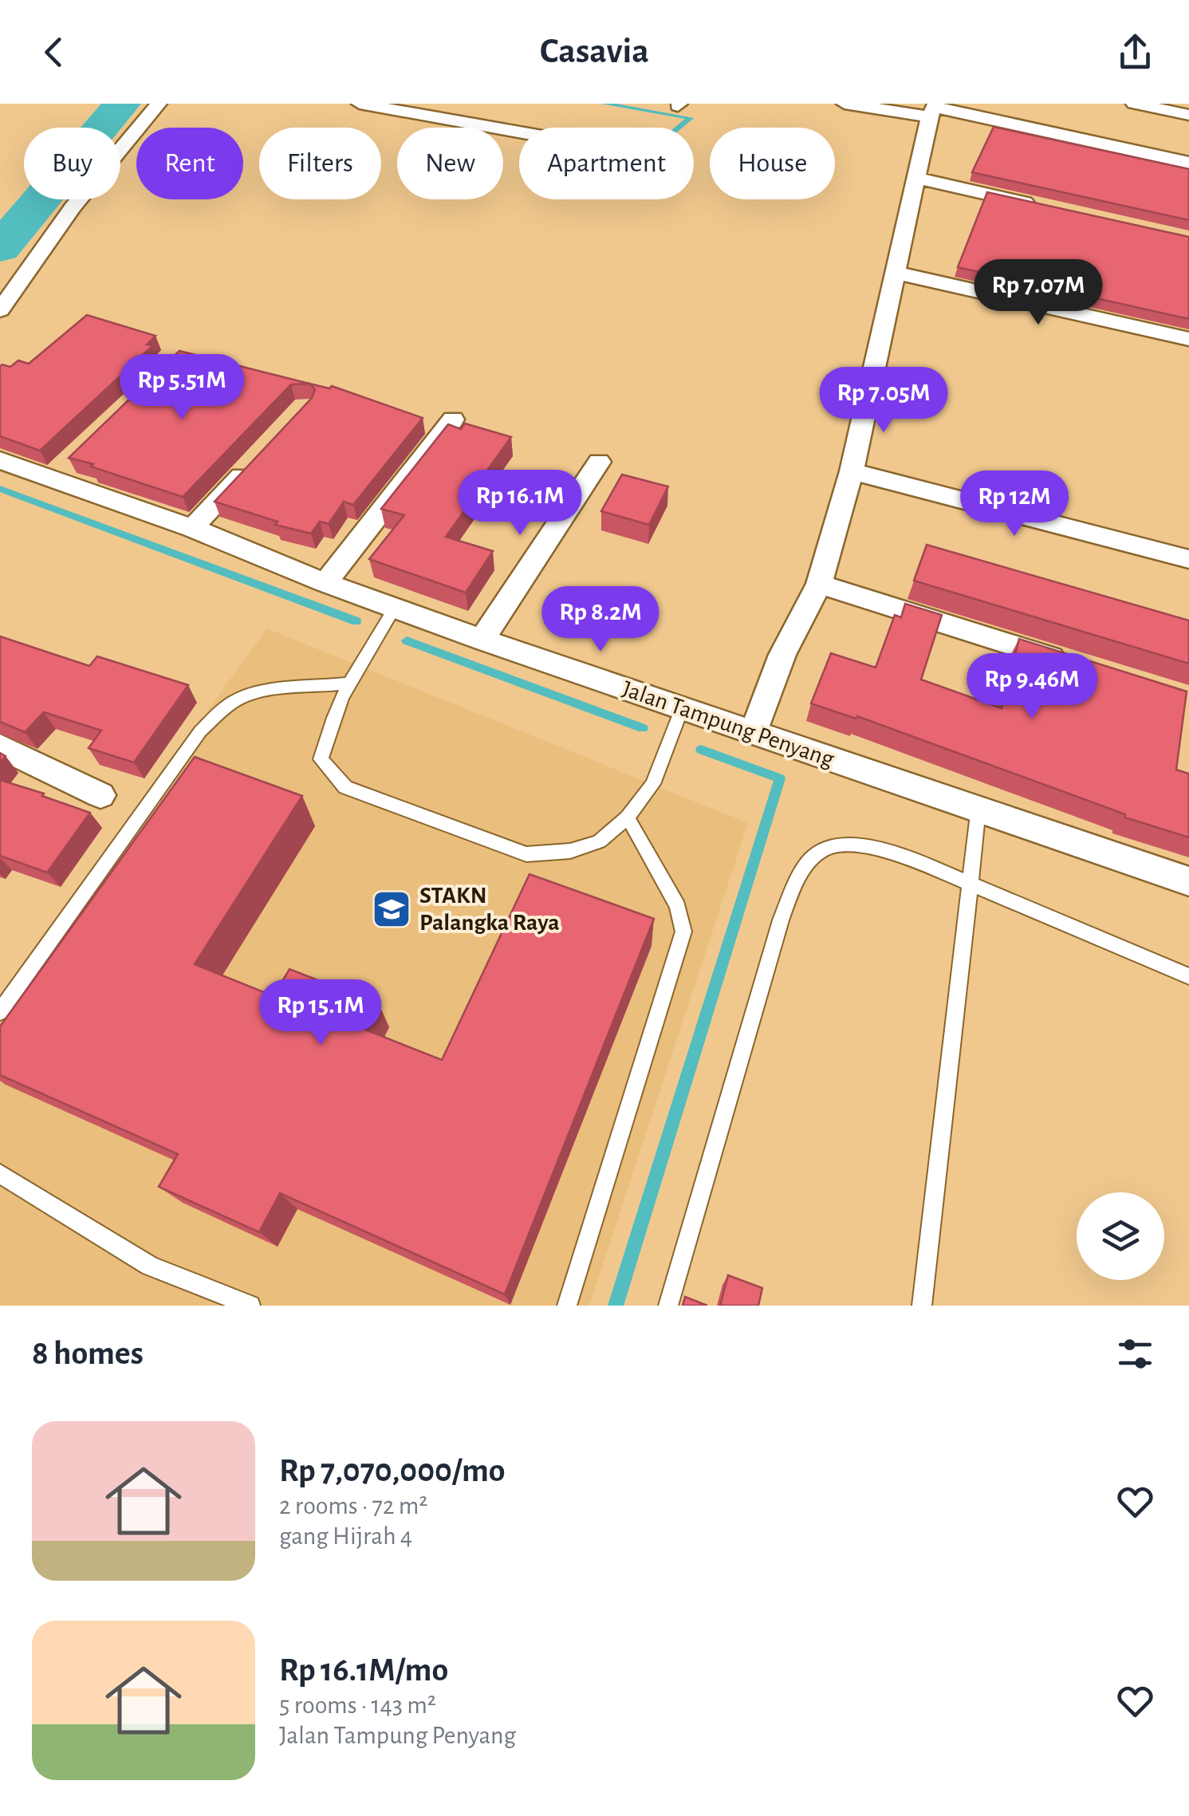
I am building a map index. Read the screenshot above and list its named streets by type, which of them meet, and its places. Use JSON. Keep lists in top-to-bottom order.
{
  "streets": {
    "street": ["Jalan Tampung Penyang"]
  },
  "places": {
    "school or university": ["STAKN Palangka Raya"]
  },
  "page": {
    "header": "Casavia",
    "chip": [
      "Buy",
      "Rent",
      "Filters",
      "New",
      "Apartment",
      "House"
    ],
    "price": [
      "Rp 7.07M",
      "Rp 5.51M",
      "Rp 7.05M",
      "Rp 16.1M",
      "Rp 12M",
      "Rp 8.2M",
      "Rp 9.46M",
      "Rp 15.1M"
    ],
    "heading": "8 homes",
    "list": [
      {
        "name": "Rp 7,070,000/mo",
        "note": "2 rooms · 72 m² · gang Hijrah 4"
      },
      {
        "name": "Rp 16.1M/mo",
        "note": "5 rooms · 143 m² · Jalan Tampung Penyang"
      }
    ]
  }
}
